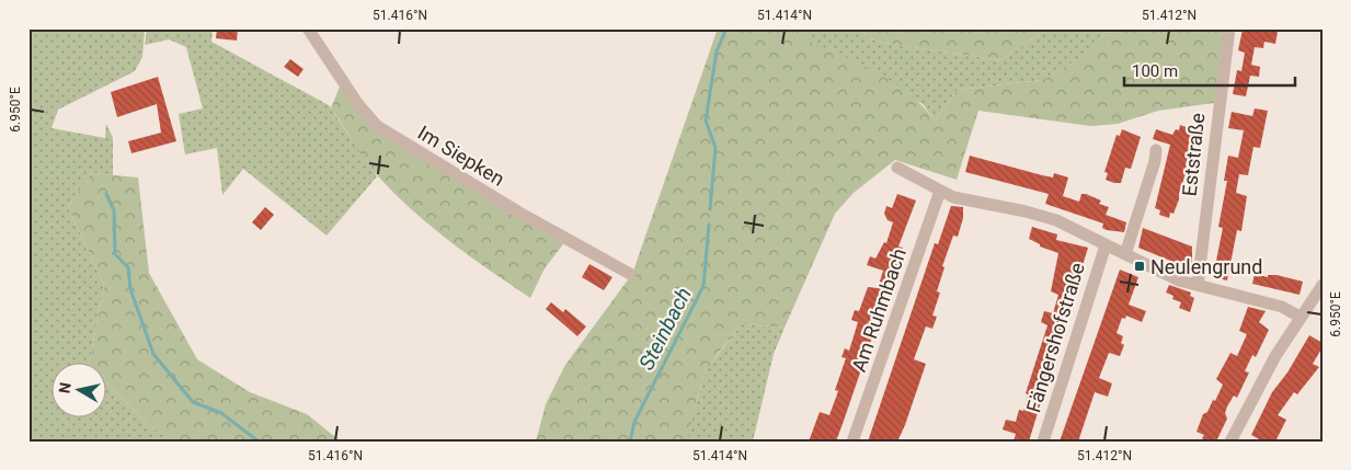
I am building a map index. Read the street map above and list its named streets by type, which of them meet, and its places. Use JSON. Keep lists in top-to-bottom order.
{
  "streets": {
    "street": [
      "Eststraße",
      "Im Siepken",
      "Am Ruhmbach",
      "Fängershofstraße"
    ]
  },
  "water": ["Steinbach"],
  "places": {
    "transit": ["Neulengrund"]
  },
  "scale_bar": "100 m",
  "north": "left",
  "coordinates": [
    "51.416°N",
    "51.414°N",
    "51.412°N",
    "6.950°E"
  ]
}
